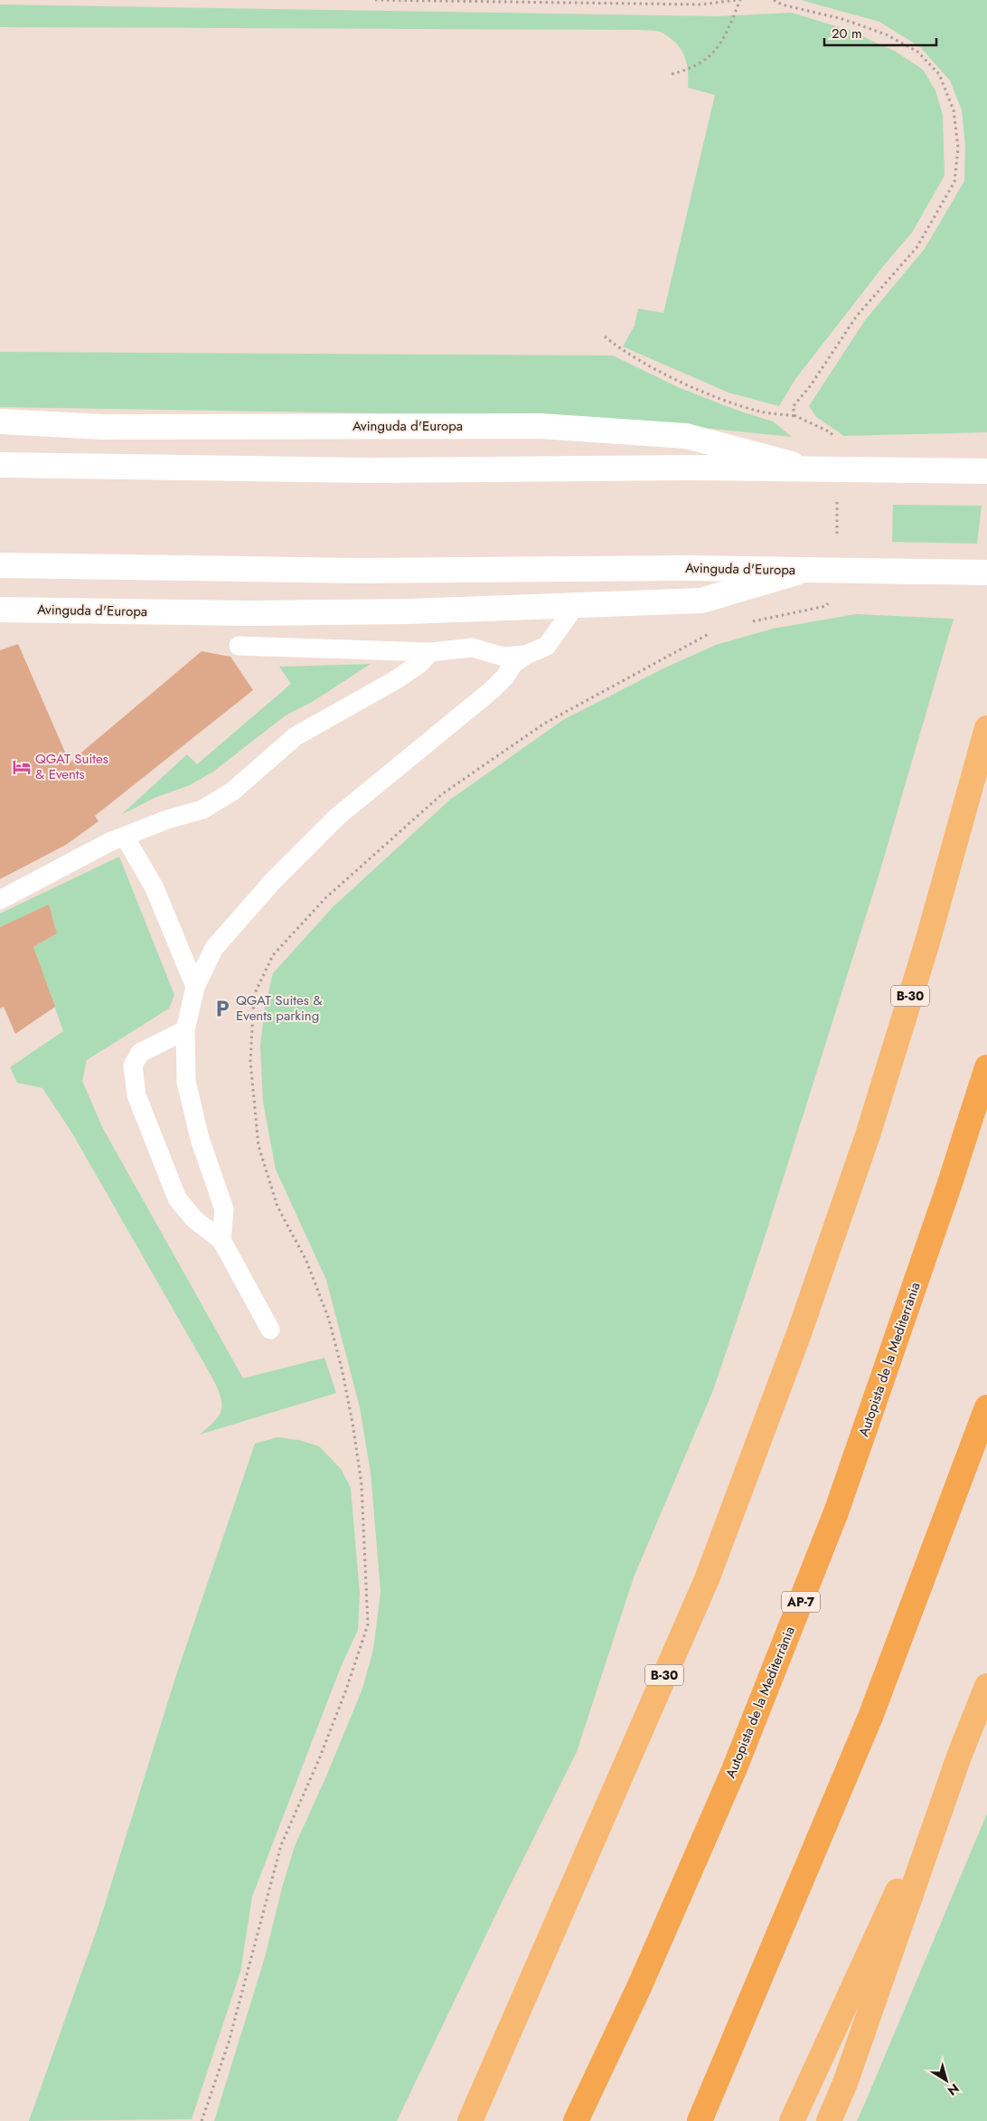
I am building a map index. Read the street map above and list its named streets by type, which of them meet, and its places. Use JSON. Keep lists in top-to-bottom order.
{
  "streets": {
    "highway": ["B-30", "Autopista de la Mediterrània", "AP-7"],
    "street": ["Avinguda d'Europa"]
  },
  "places": {
    "hotel": ["QGAT Suites & Events"],
    "parking": ["QGAT Suites & Events parking"]
  },
  "scale_bar": "20 m",
  "north": "bottom right"
}
